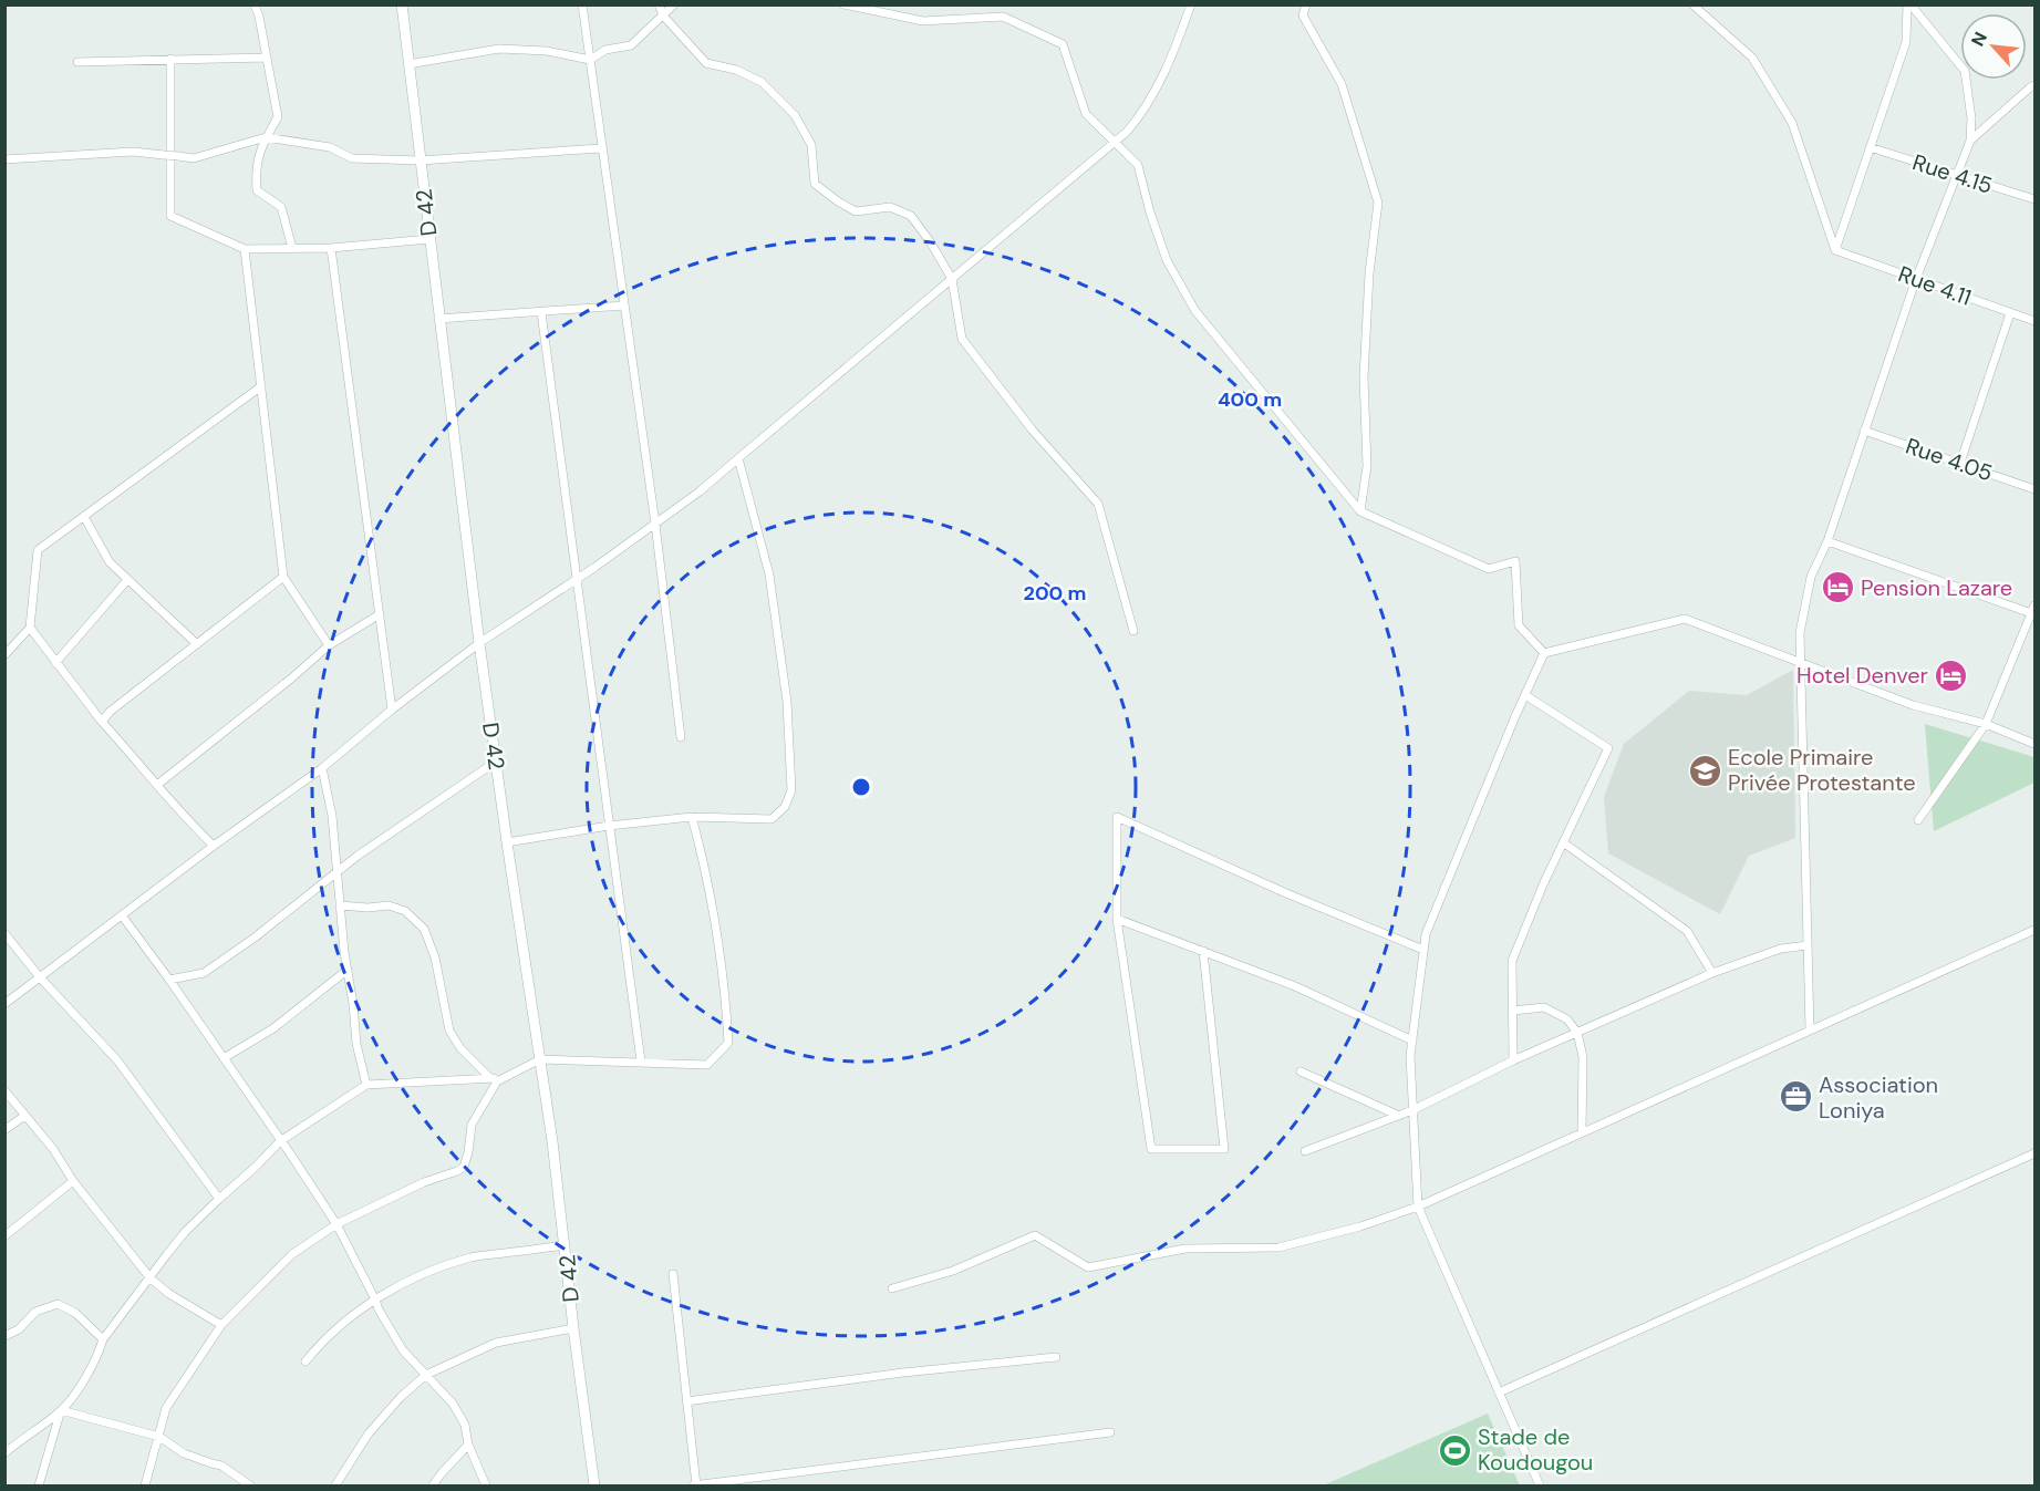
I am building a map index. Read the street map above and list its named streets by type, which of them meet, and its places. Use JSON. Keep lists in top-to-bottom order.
{
  "streets": {
    "street": [
      "Rue 4.15",
      "D 42",
      "Rue 4.11",
      "Rue 4.05"
    ]
  },
  "places": {
    "hotel": ["Pension Lazare", "Hotel Denver"],
    "school or university": ["Ecole Primaire Privée Protestante"],
    "office": ["Association Loniya"],
    "sports": ["Stade de Koudougou"]
  },
  "north": "top left",
  "rings": ["400 m", "200 m"]
}
